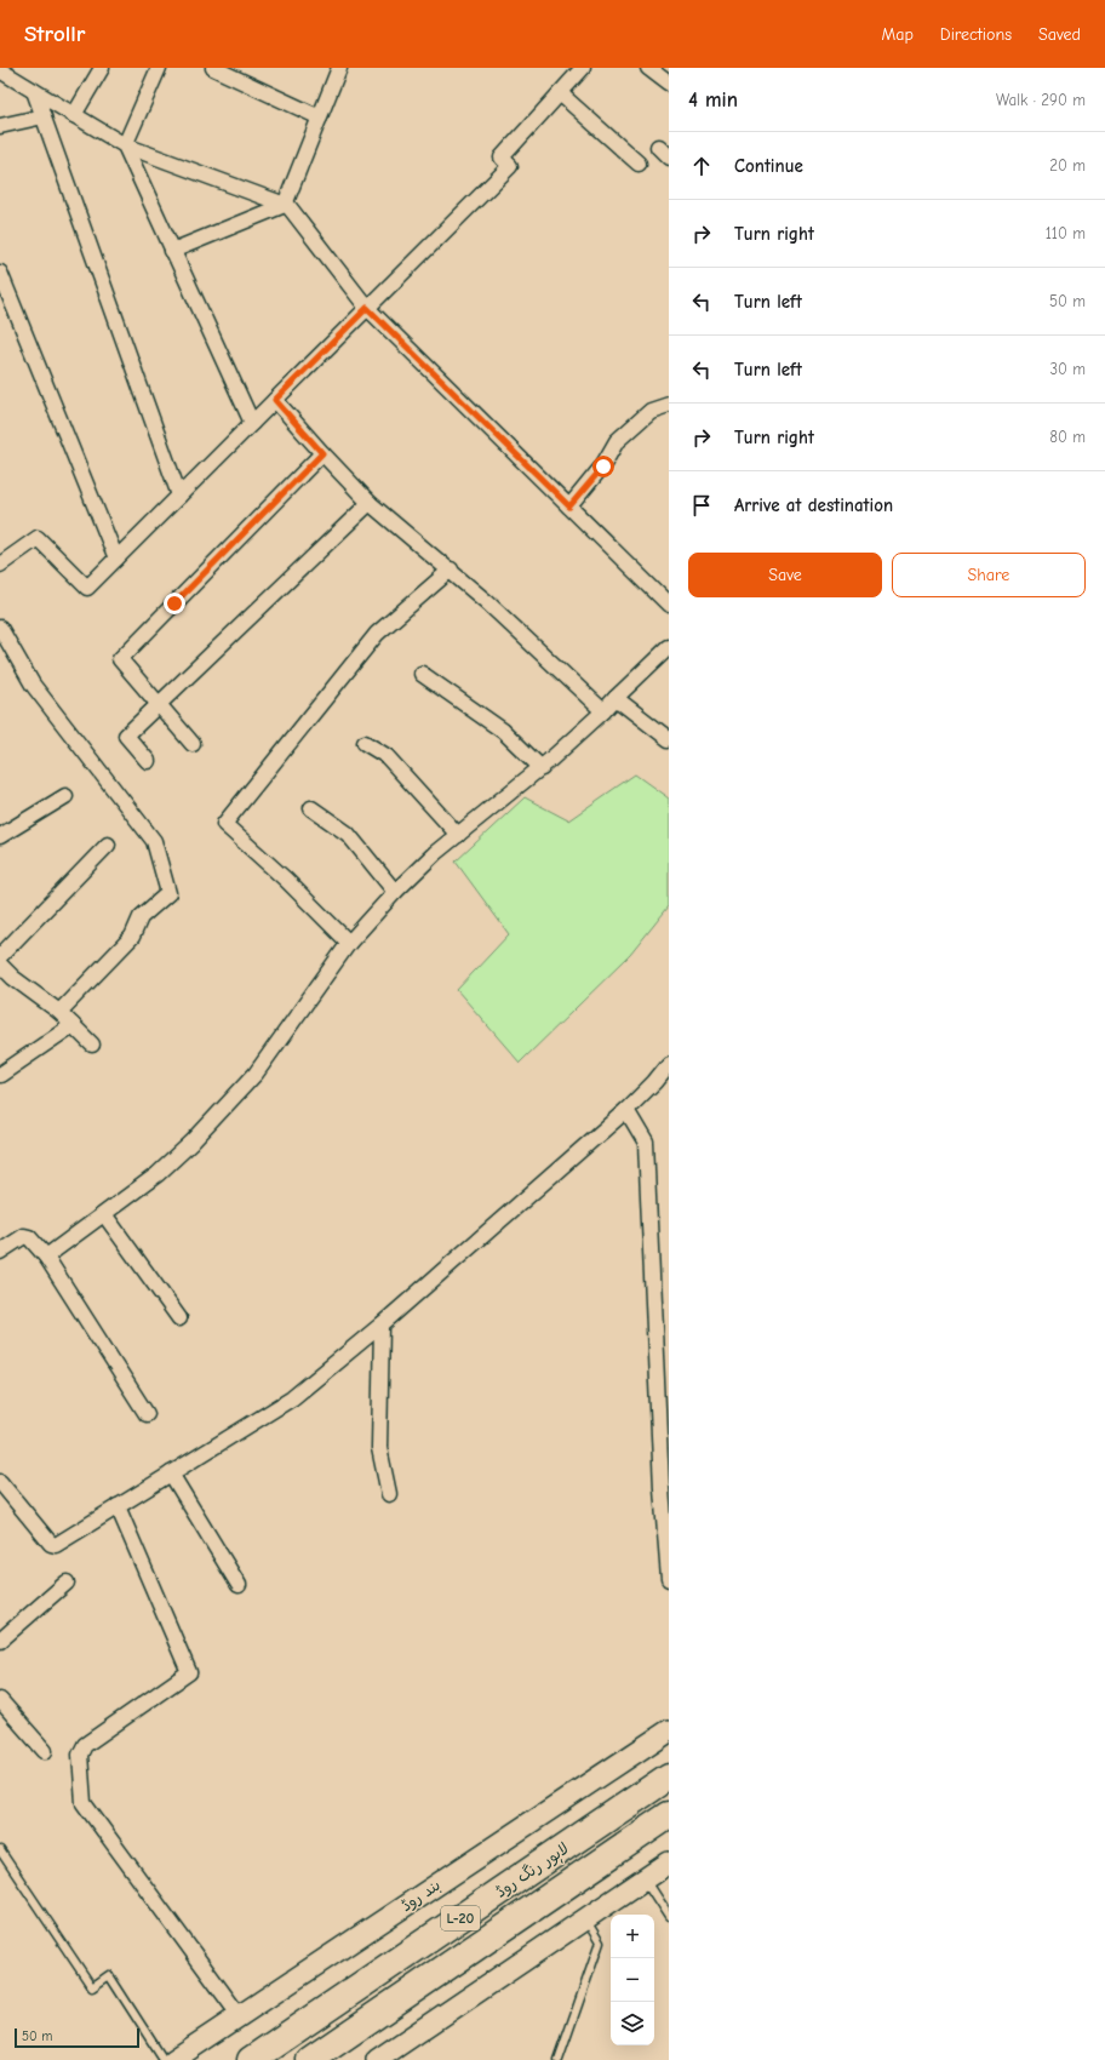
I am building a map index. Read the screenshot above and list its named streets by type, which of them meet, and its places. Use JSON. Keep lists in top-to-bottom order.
{
  "streets": {
    "highway": ["لاہور رنگ روڈ", "L-20"],
    "main road": ["بند روڈ"]
  },
  "scale_bar": "50 m",
  "page": {
    "header": "Strollr",
    "nav": ["Map", "Directions", "Saved"],
    "heading": ["4 min", "Walk · 290 m"],
    "list": [
      ["Continue", "20 m"],
      ["Turn right", "110 m"],
      ["Turn left", "50 m"],
      ["Turn left", "30 m"],
      ["Turn right", "80 m"],
      "Arrive at destination"
    ],
    "buttons": ["Save", "Share"],
    "map_buttons": ["+", "−"],
    "scale": "50 m"
  }
}
